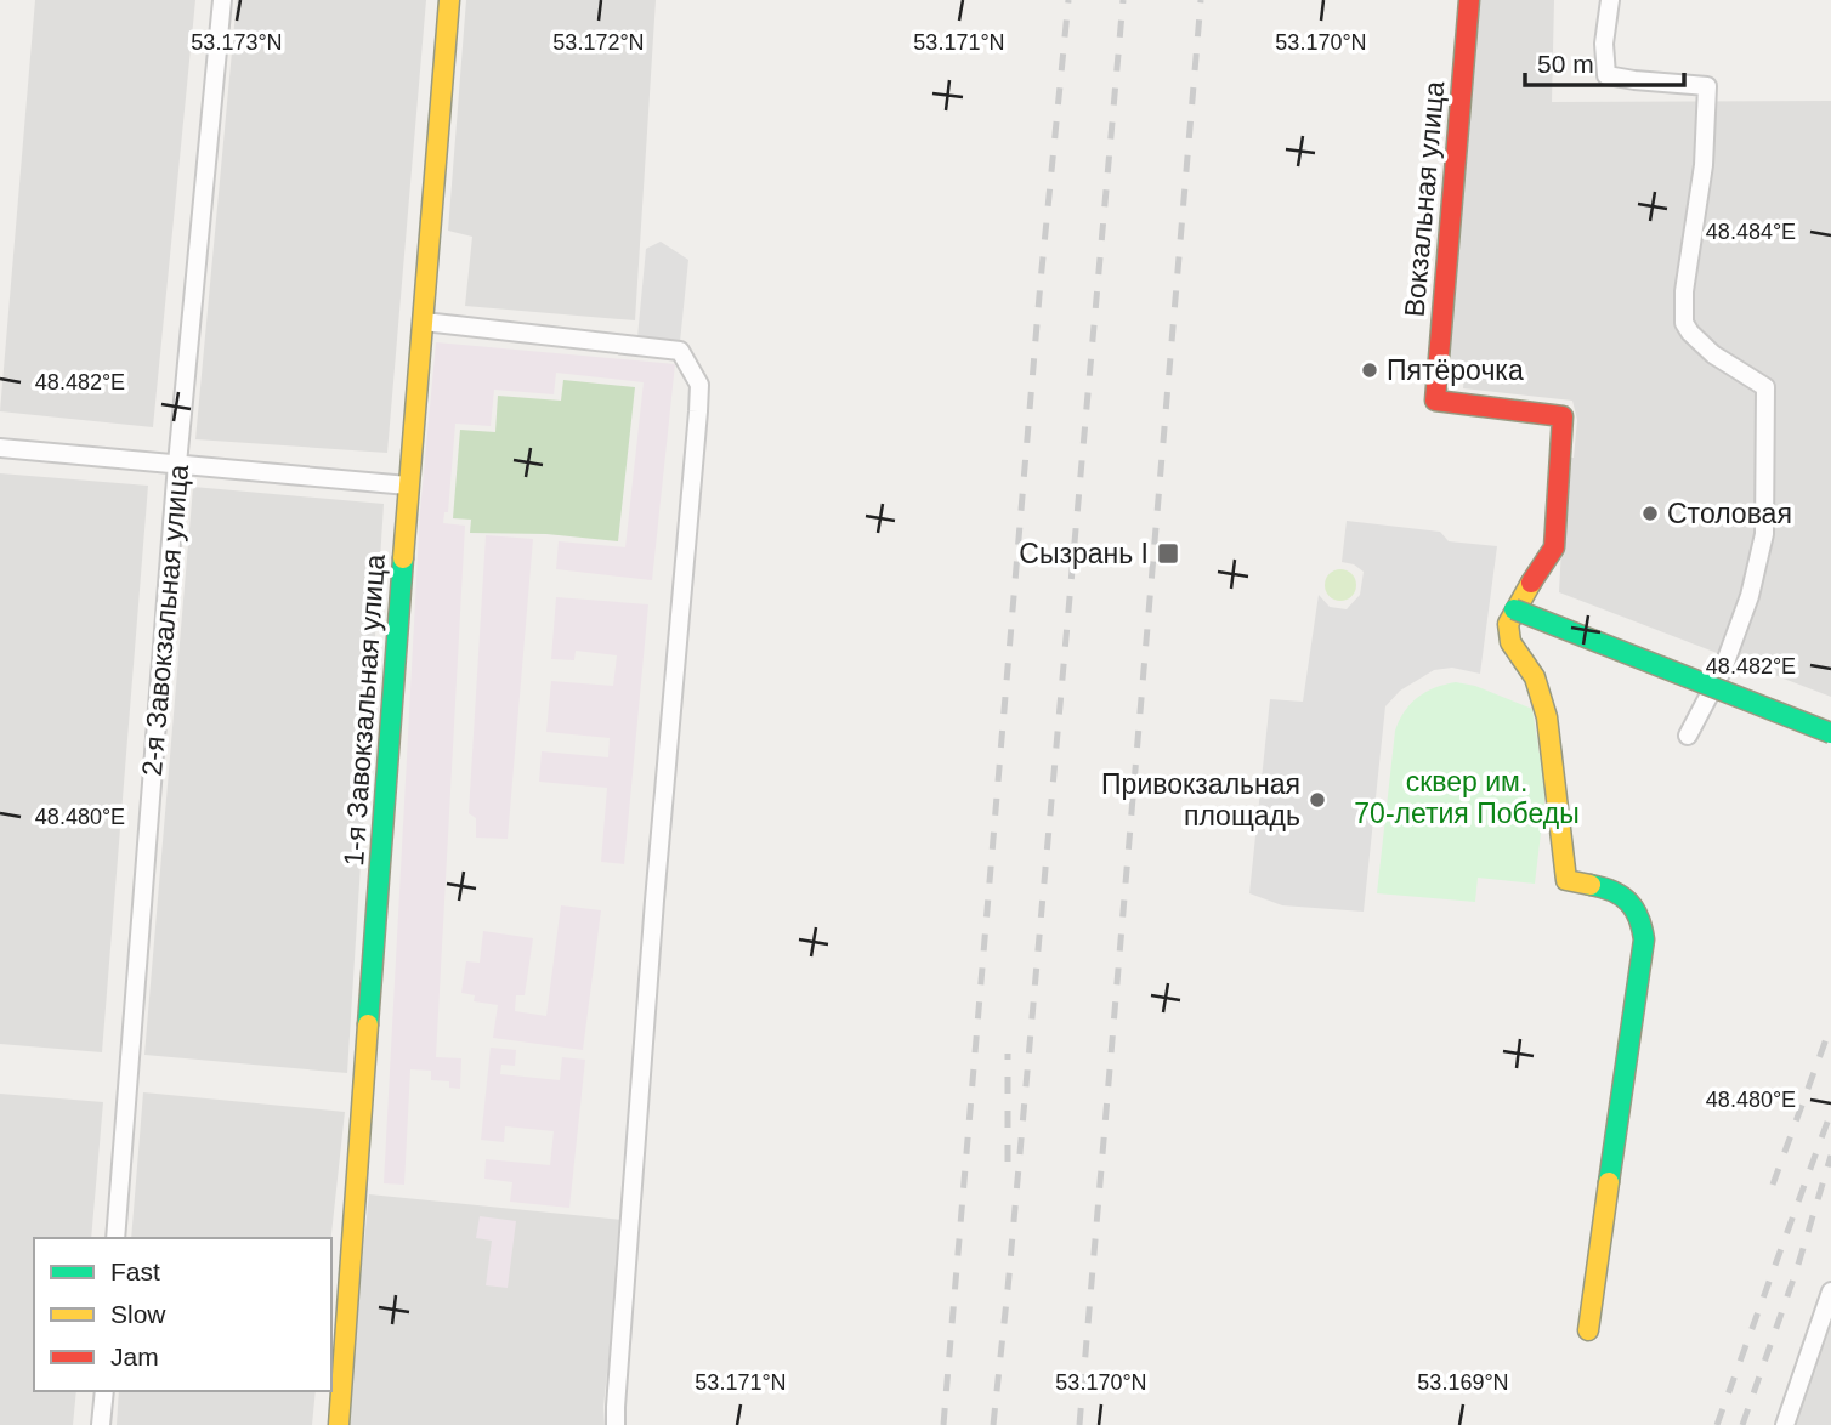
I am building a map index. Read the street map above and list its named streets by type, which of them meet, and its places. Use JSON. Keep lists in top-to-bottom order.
{
  "streets": {
    "street": ["Вокзальная улица", "2-я Завокзальная улица", "1-я Завокзальная улица"]
  },
  "parks": ["сквер им. 70-летия Победы"],
  "places": {
    "other": ["Пятёрочка", "Столовая", "Привокзальная площадь"],
    "transit": ["Сызрань I"]
  },
  "legend": ["Fast", "Slow", "Jam"],
  "scale_bar": "50 m",
  "coordinates": [
    "53.173°N",
    "53.172°N",
    "53.171°N",
    "53.170°N",
    "48.484°E",
    "48.482°E",
    "48.480°E",
    "53.169°N"
  ]
}
